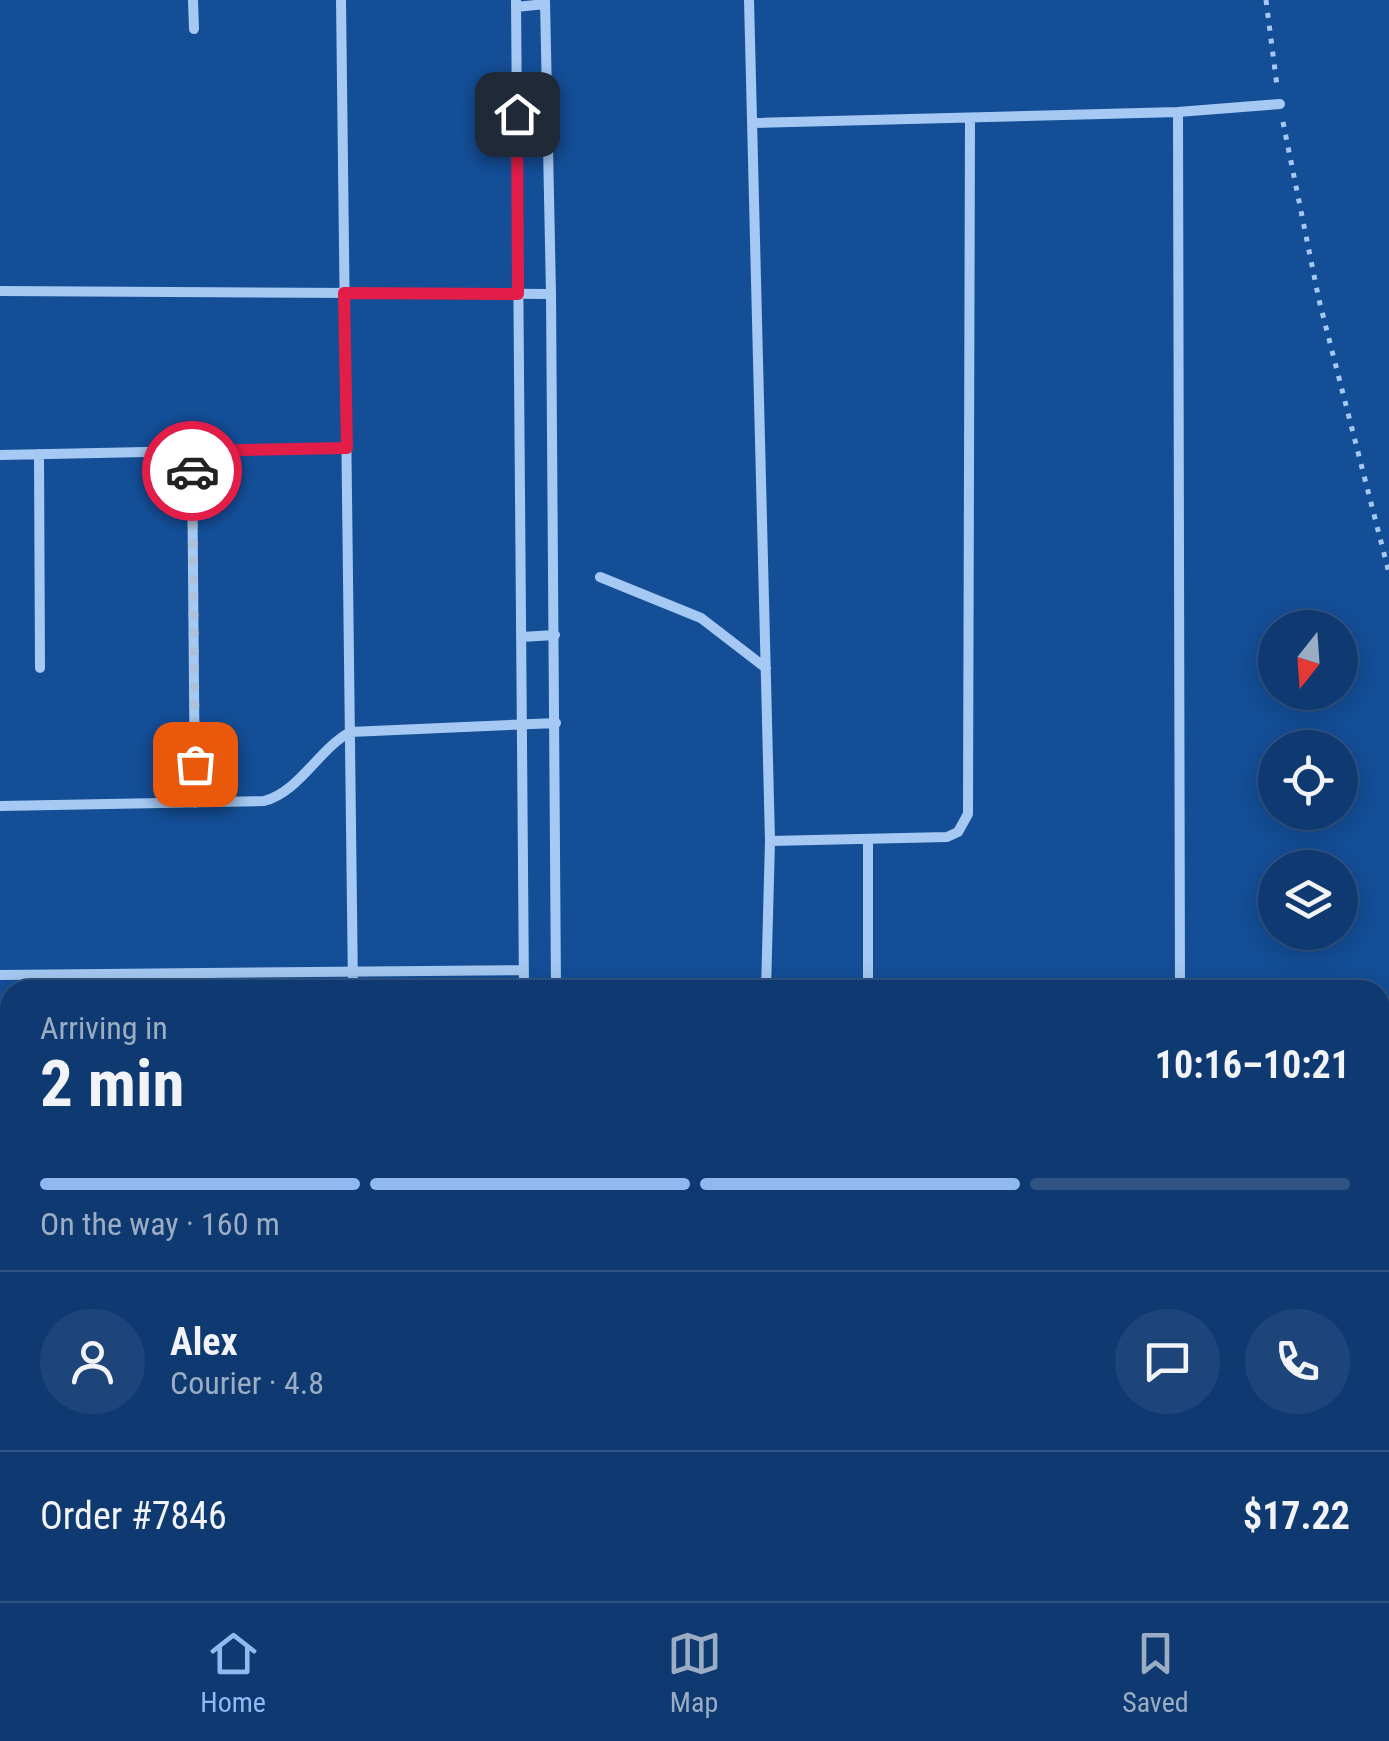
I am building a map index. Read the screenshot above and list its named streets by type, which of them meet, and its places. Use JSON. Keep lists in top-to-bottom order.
{
  "north": "bottom",
  "page": {
    "heading": ["2 min", "Arriving in", "10:16–10:21"],
    "panel": [
      "Alex",
      "Courier · 4.8",
      "Order #7846",
      "$17.22"
    ],
    "bar": "On the way · 160 m",
    "tabs": ["Home", "Map", "Saved"]
  }
}
